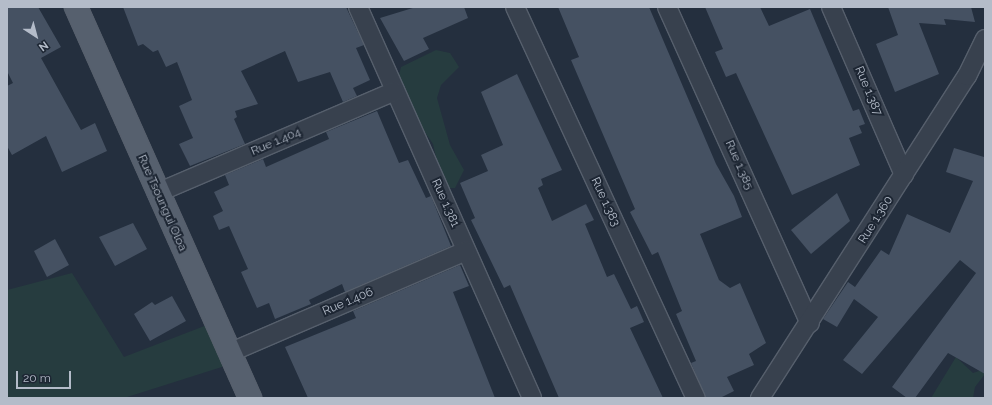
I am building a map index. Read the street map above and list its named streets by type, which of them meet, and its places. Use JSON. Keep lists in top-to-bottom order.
{
  "streets": {
    "main road": ["Rue Tsoungui Oloa"],
    "street": [
      "Rue 1.387",
      "Rue 1.404",
      "Rue 1.385",
      "Rue 1.383",
      "Rue 1.381",
      "Rue 1.360",
      "Rue 1.406"
    ]
  },
  "crossings": [
    ["Rue 1.387", "Rue 1.360"],
    ["Rue 1.404", "Rue Tsoungui Oloa"],
    ["Rue 1.404", "Rue 1.381"],
    ["Rue 1.385", "Rue 1.360"],
    ["Rue Tsoungui Oloa", "Rue 1.406"],
    ["Rue 1.381", "Rue 1.406"]
  ],
  "scale_bar": "20 m",
  "north": "bottom right"
}
